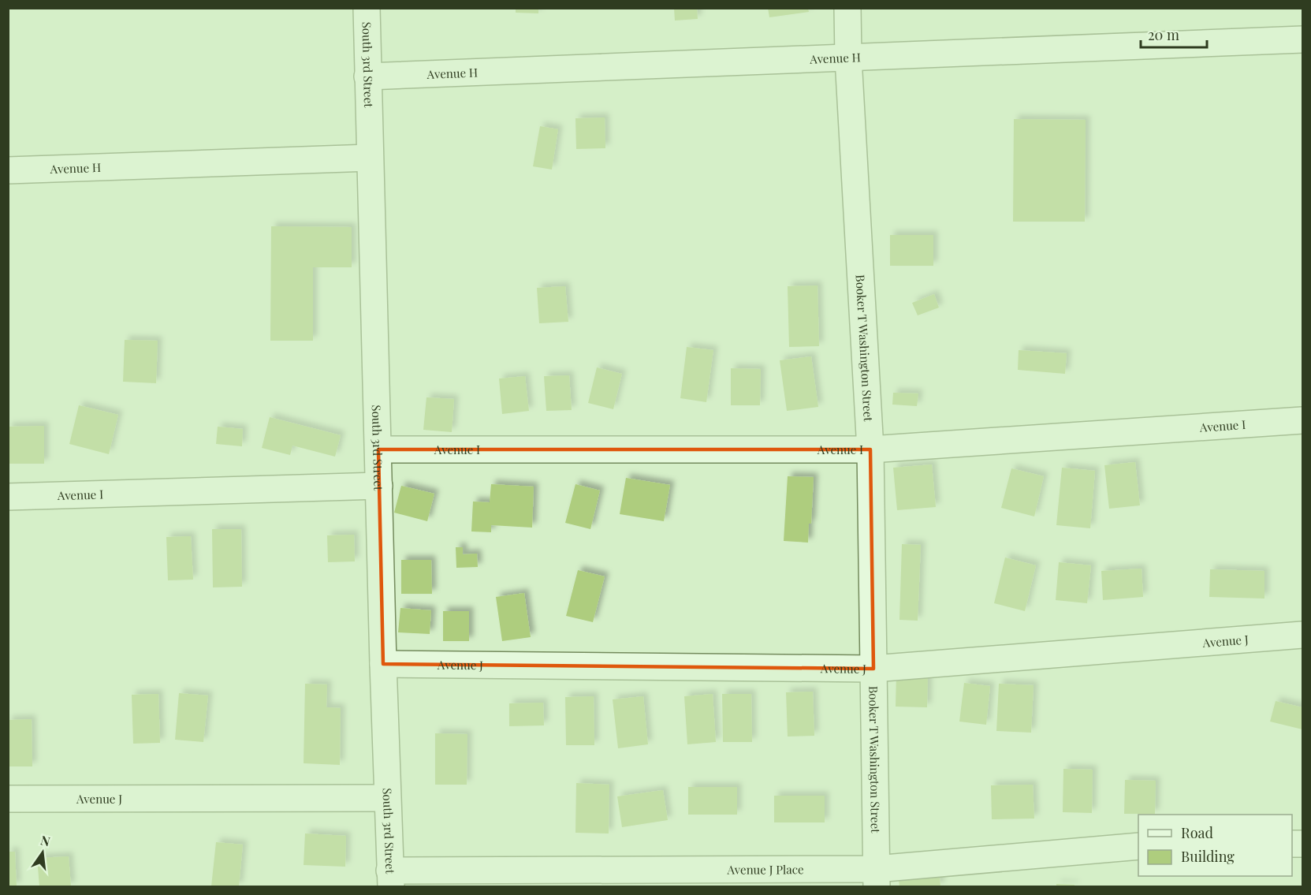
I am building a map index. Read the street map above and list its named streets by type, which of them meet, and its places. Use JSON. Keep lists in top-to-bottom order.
{
  "streets": {
    "street": [
      "Avenue H",
      "South 3rd Street",
      "Booker T Washington Street",
      "Avenue I",
      "Avenue J",
      "Avenue J Place"
    ]
  },
  "crossings": [
    ["Avenue H", "South 3rd Street"],
    ["Avenue H", "Booker T Washington Street"],
    ["South 3rd Street", "Avenue I"],
    ["South 3rd Street", "Avenue J"],
    ["South 3rd Street", "Avenue J Place"],
    ["Booker T Washington Street", "Avenue I"],
    ["Booker T Washington Street", "Avenue J"],
    ["Booker T Washington Street", "Avenue J Place"]
  ],
  "legend": ["Road", "Building"],
  "scale_bar": "20 m",
  "north": "top"
}
